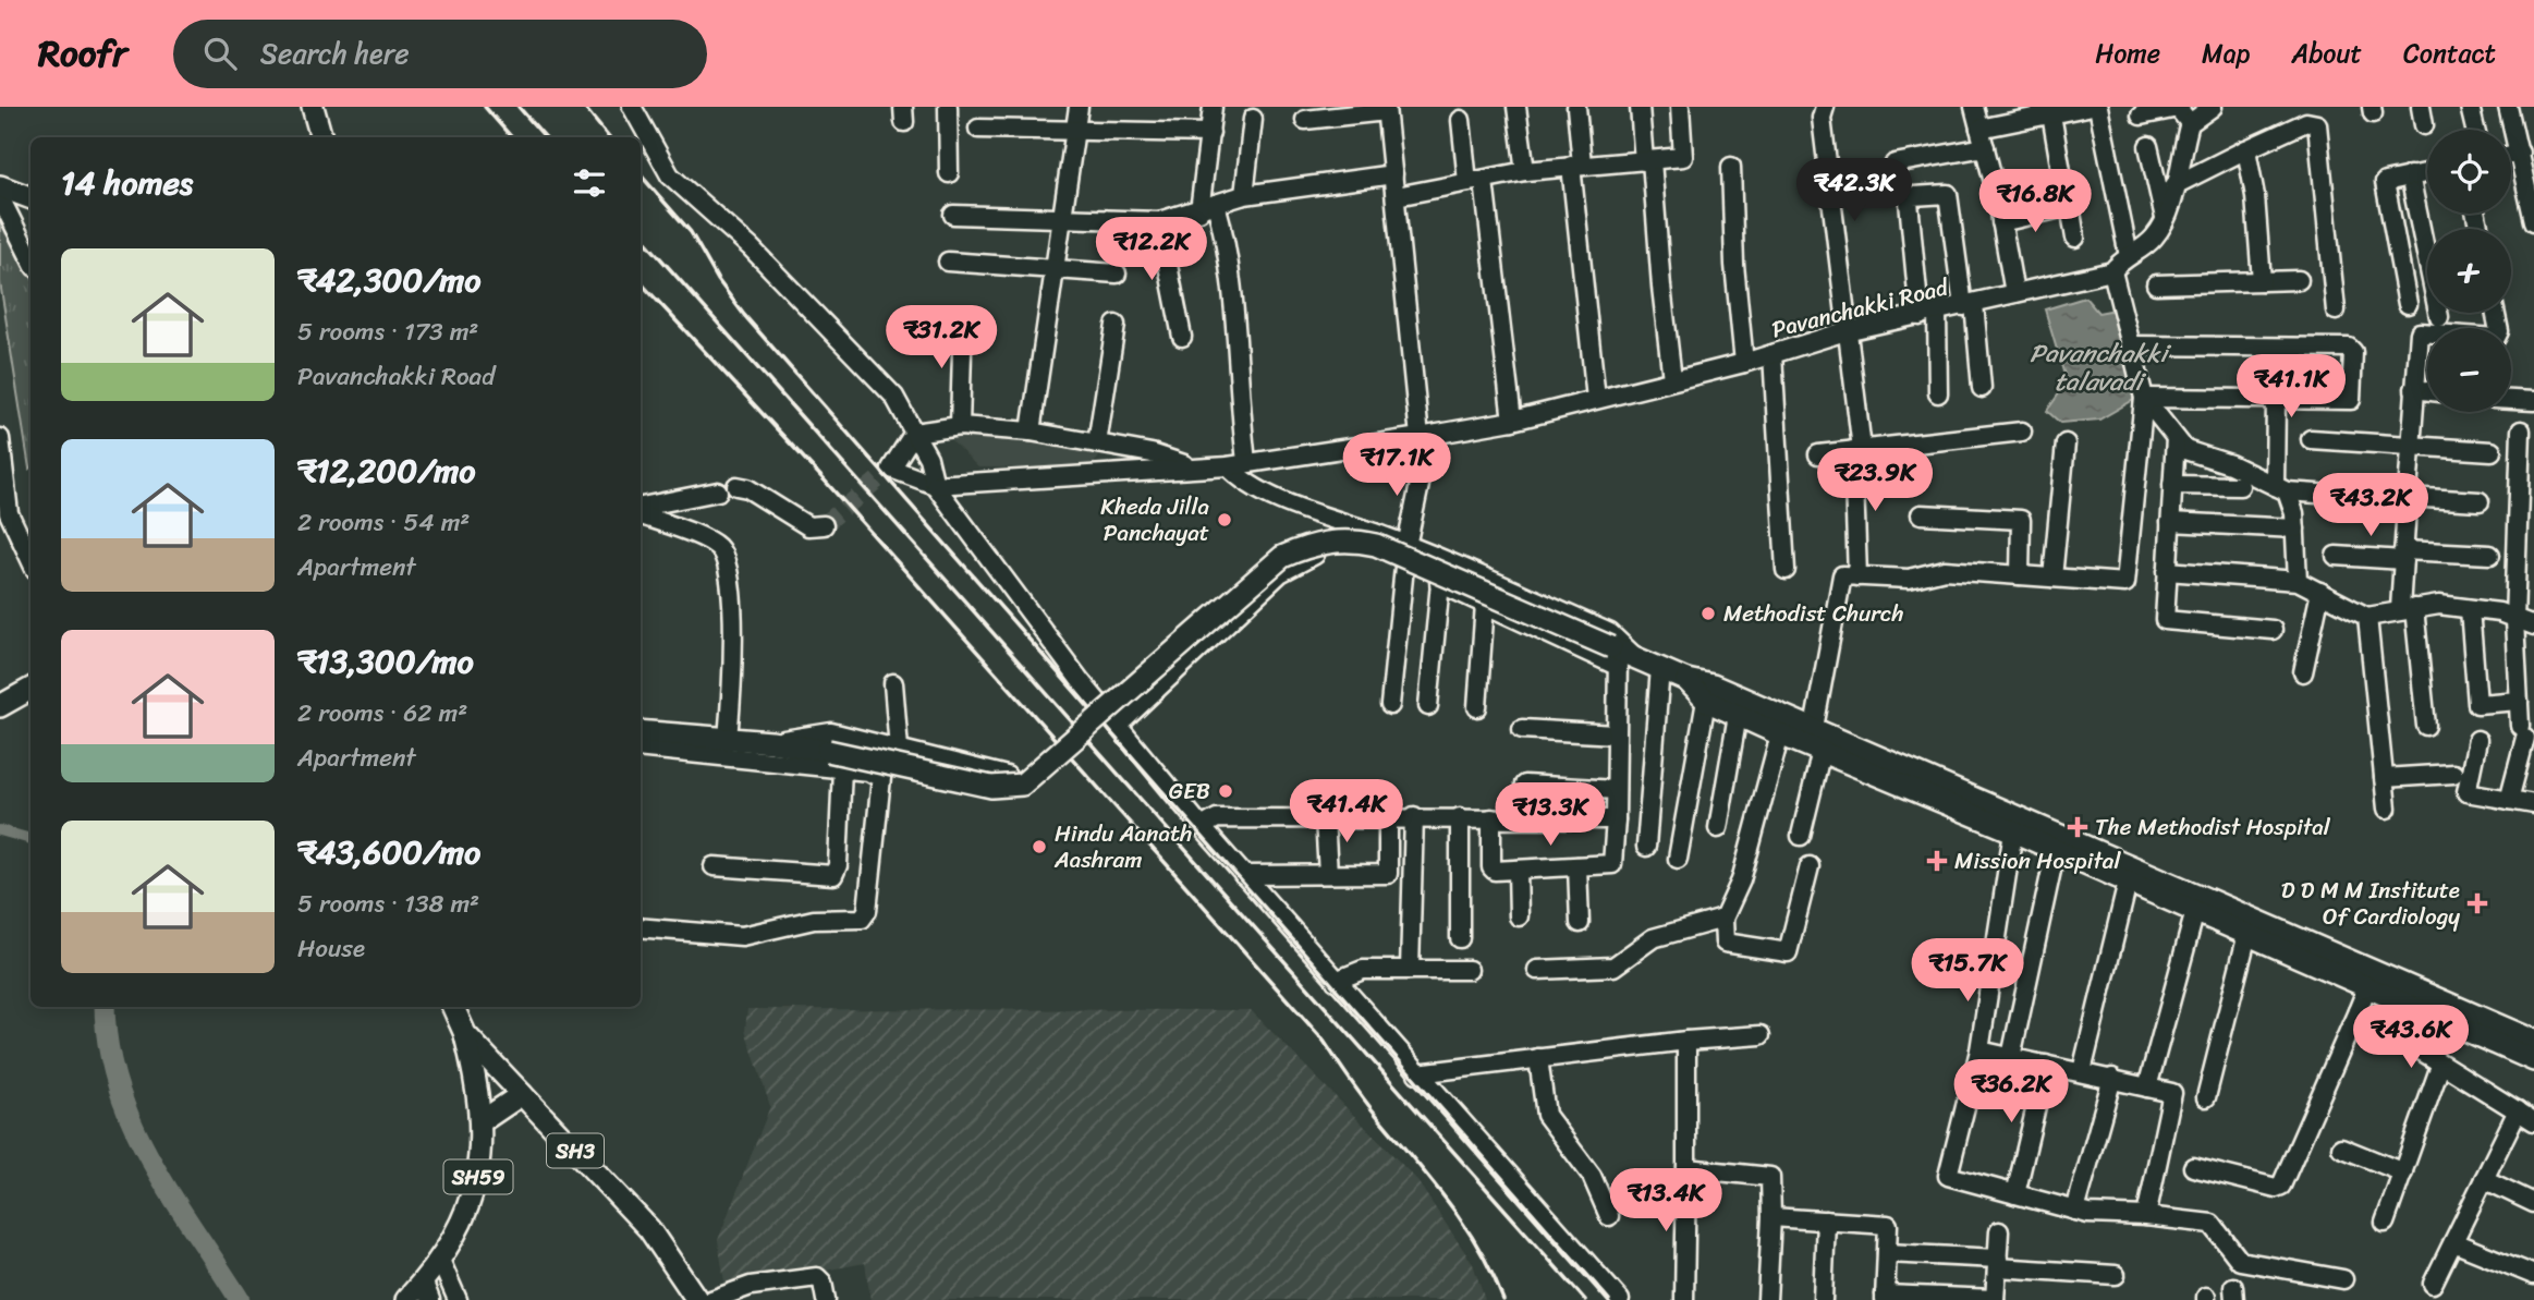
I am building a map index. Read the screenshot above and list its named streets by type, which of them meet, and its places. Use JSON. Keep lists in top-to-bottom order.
{
  "streets": {
    "main road": ["SH3", "SH59"],
    "street": ["Pavanchakki Road"]
  },
  "crossings": [
    ["SH3", "SH59"]
  ],
  "water": ["Pavanchakki talavadi"],
  "places": {
    "other": [
      "Kheda Jilla Panchayat",
      "Methodist Church",
      "GEB",
      "Hindu Aanath Aashram"
    ],
    "health": ["The Methodist Hospital", "Mission Hospital", "D D M M Institute Of Cardiology"]
  },
  "page": {
    "header": "Roofr",
    "search": "Search here",
    "nav": [
      "Home",
      "Map",
      "About",
      "Contact"
    ],
    "map_buttons": ["+", "−"],
    "heading": "14 homes",
    "price": [
      "₹42.3K",
      "₹16.8K",
      "₹12.2K",
      "₹31.2K",
      "₹41.1K",
      "₹17.1K",
      "₹23.9K",
      "₹43.2K",
      "₹41.4K",
      "₹13.3K",
      "₹15.7K",
      "₹43.6K",
      "₹36.2K",
      "₹13.4K"
    ],
    "list": [
      {
        "name": "₹42,300/mo",
        "note": "5 rooms · 173 m² · Pavanchakki Road"
      },
      {
        "name": "₹12,200/mo",
        "note": "2 rooms · 54 m² · Apartment"
      },
      {
        "name": "₹13,300/mo",
        "note": "2 rooms · 62 m² · Apartment"
      },
      {
        "name": "₹43,600/mo",
        "note": "5 rooms · 138 m² · House"
      }
    ]
  }
}
